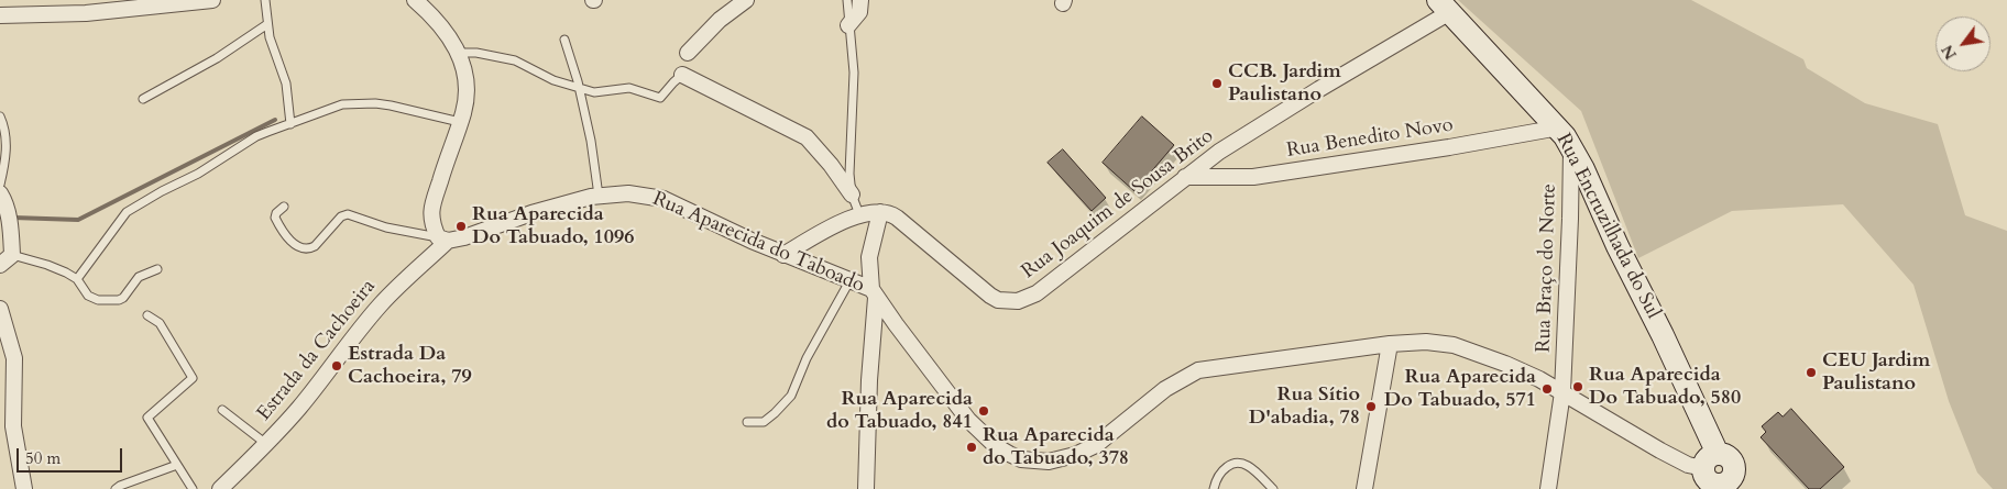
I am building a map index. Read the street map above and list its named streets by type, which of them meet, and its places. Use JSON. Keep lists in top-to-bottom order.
{
  "streets": {
    "street": [
      "Rua Benedito Novo",
      "Rua Joaquim de Sousa Brito",
      "Rua Encruzilhada do Sul",
      "Rua Aparecida do Taboado",
      "Rua Braço do Norte",
      "Estrada da Cachoeira"
    ]
  },
  "crossings": [
    ["Rua Benedito Novo", "Rua Joaquim de Sousa Brito"],
    ["Rua Benedito Novo", "Rua Encruzilhada do Sul"],
    ["Rua Joaquim de Sousa Brito", "Rua Encruzilhada do Sul"],
    ["Rua Encruzilhada do Sul", "Rua Aparecida do Taboado"],
    ["Rua Encruzilhada do Sul", "Rua Braço do Norte"],
    ["Rua Aparecida do Taboado", "Rua Braço do Norte"],
    ["Rua Aparecida do Taboado", "Estrada da Cachoeira"]
  ],
  "places": [
    "CCB. Jardim Paulistano",
    "Rua Aparecida Do Tabuado, 1096",
    "Estrada Da Cachoeira, 79",
    "CEU Jardim Paulistano",
    "Rua Aparecida Do Tabuado, 580",
    "Rua Aparecida Do Tabuado, 571",
    "Rua Sítio D'abadia, 78",
    "Rua Aparecida do Tabuado, 841",
    "Rua Aparecida do Tabuado, 378"
  ],
  "scale_bar": "50 m",
  "north": "bottom left"
}
